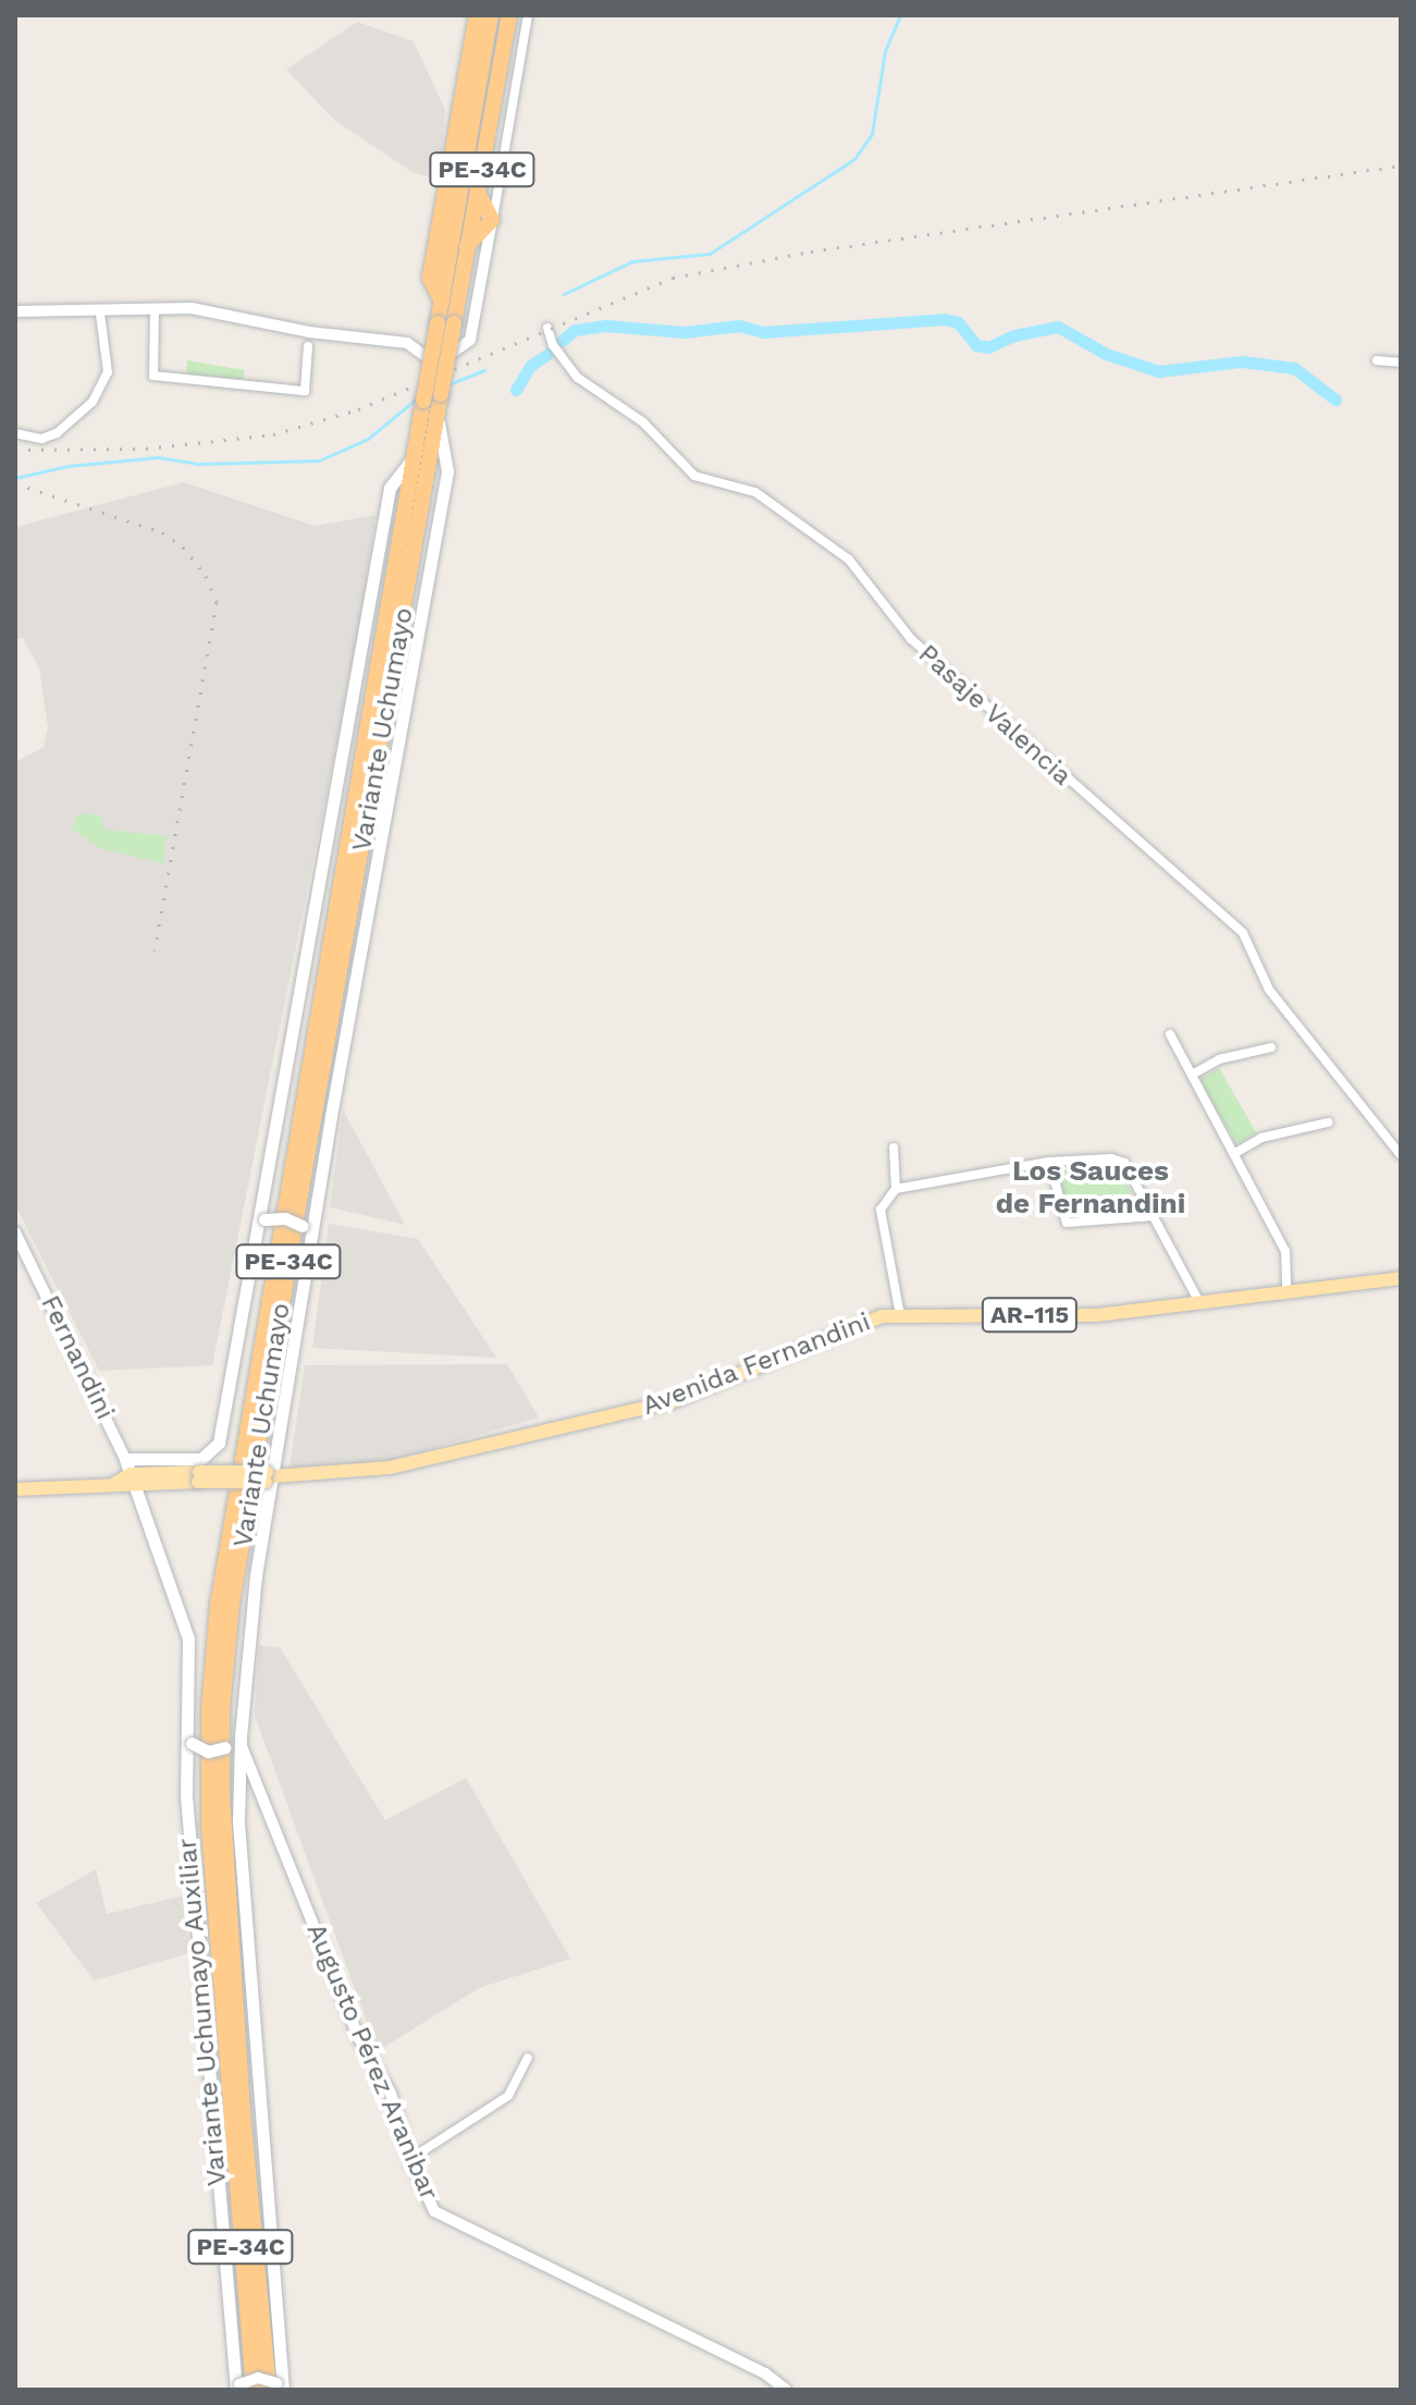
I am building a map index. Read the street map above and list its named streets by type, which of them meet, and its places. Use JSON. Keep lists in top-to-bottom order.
{
  "streets": {
    "highway": ["PE-34C", "Variante Uchumayo"],
    "main road": [
      "AR-115",
      "Fernandini",
      "Avenida Fernandini",
      "Variante Uchumayo Auxiliar"
    ],
    "street": ["Pasaje Valencia", "Augusto Pérez Aranibar"]
  },
  "crossings": [
    ["Variante Uchumayo", "Fernandini"],
    ["Variante Uchumayo", "Avenida Fernandini"],
    ["Variante Uchumayo", "Variante Uchumayo Auxiliar"],
    ["Variante Uchumayo", "Augusto Pérez Aranibar"],
    ["Fernandini", "Avenida Fernandini"],
    ["Variante Uchumayo Auxiliar", "Augusto Pérez Aranibar"]
  ],
  "districts": ["Los Sauces de Fernandini"]
}
